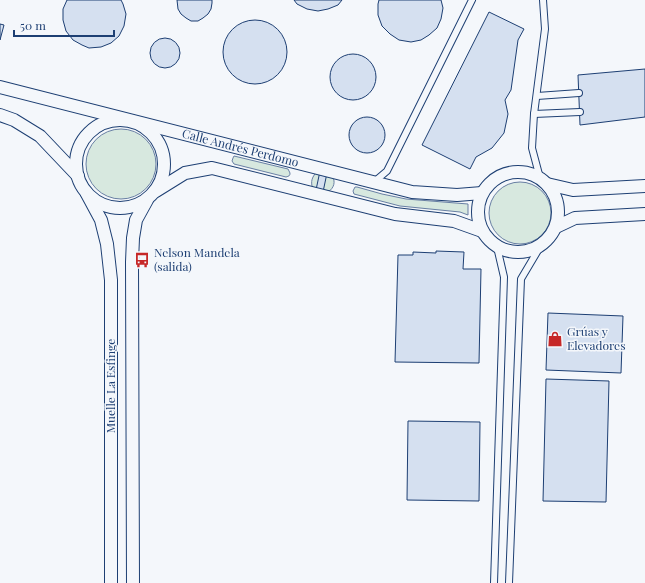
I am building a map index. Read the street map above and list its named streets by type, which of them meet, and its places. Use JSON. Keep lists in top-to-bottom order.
{
  "streets": {
    "street": ["Calle Andrés Perdomo", "Muelle La Esfinge"]
  },
  "crossings": [
    ["Calle Andrés Perdomo", "Muelle La Esfinge"]
  ],
  "places": {
    "bus stop": ["Nelson Mandela (salida)"],
    "shop": ["Grúas y Elevadores"]
  },
  "scale_bar": "50 m"
}
